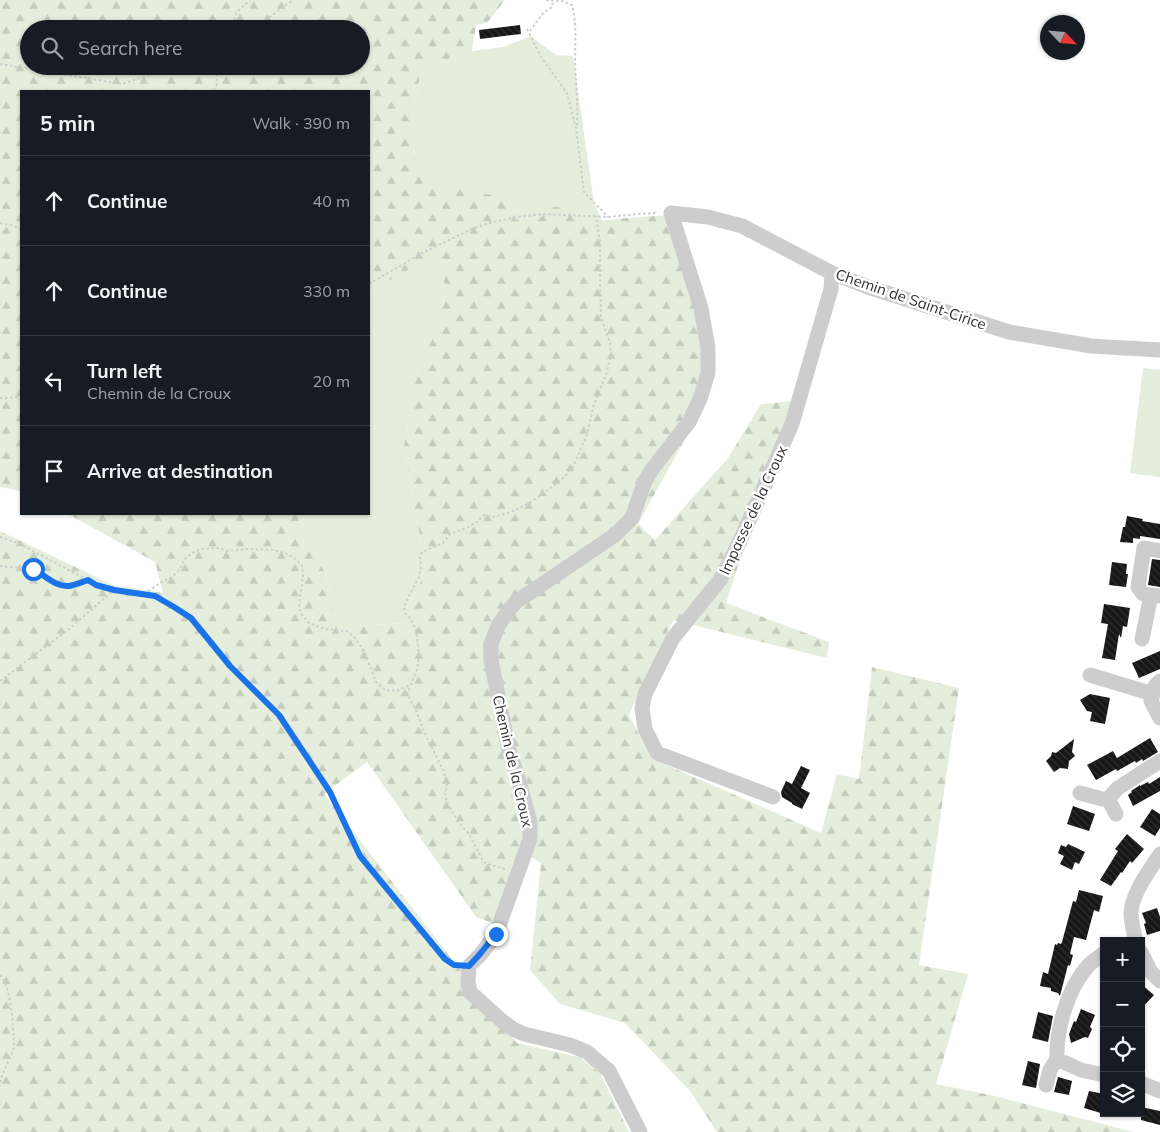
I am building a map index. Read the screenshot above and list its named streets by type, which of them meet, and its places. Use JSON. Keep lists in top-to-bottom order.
{
  "streets": {
    "street": ["Chemin de Saint-Cirice", "Impasse de la Croux", "Chemin de la Croux"]
  },
  "crossings": [
    ["Chemin de Saint-Cirice", "Impasse de la Croux"],
    ["Chemin de Saint-Cirice", "Chemin de la Croux"]
  ],
  "north": "bottom right",
  "page": {
    "search": "Search here",
    "heading": ["5 min", "Walk · 390 m"],
    "list": [
      ["Continue", "40 m"],
      ["Continue", "330 m"],
      ["Turn left", "Chemin de la Croux", "20 m"],
      "Arrive at destination"
    ],
    "map_buttons": ["+", "−"]
  }
}
